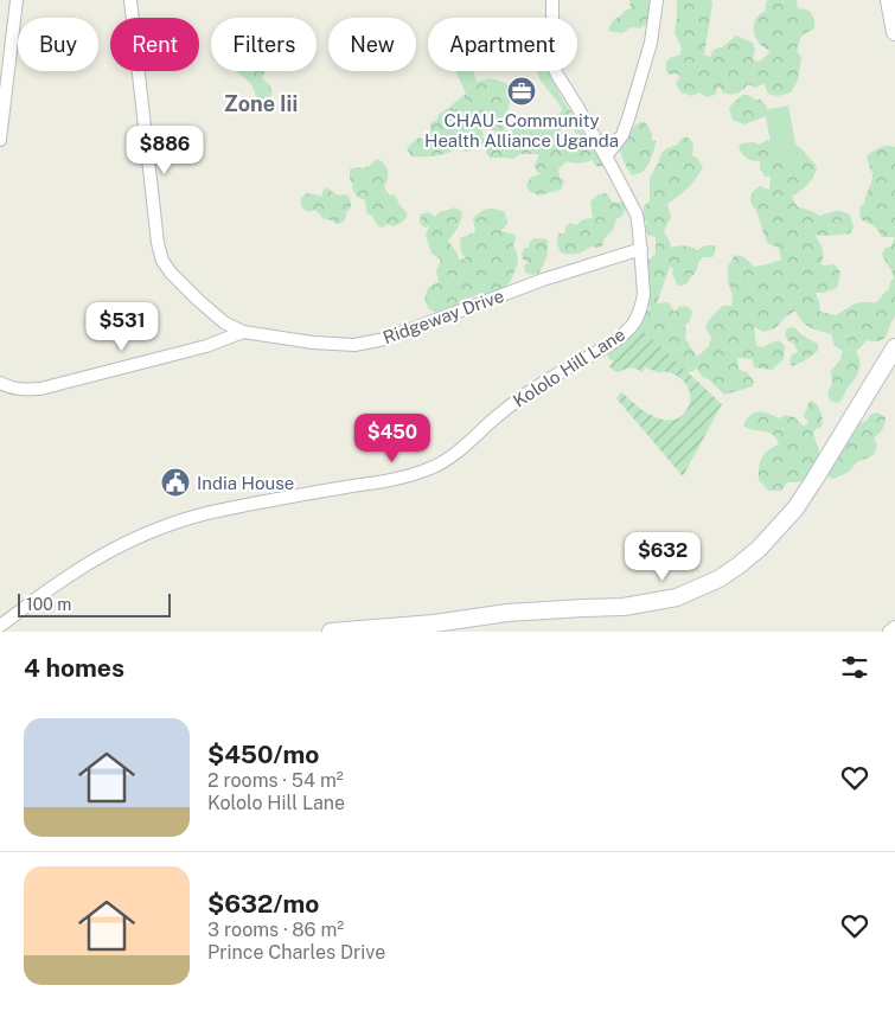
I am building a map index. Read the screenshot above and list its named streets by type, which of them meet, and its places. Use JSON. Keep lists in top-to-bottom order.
{
  "streets": {
    "street": ["Ridgeway Drive", "Kololo Hill Lane"]
  },
  "crossings": [
    ["Ridgeway Drive", "Kololo Hill Lane"]
  ],
  "districts": ["Zone Iii"],
  "places": {
    "office": ["CHAU - Community Health Alliance Uganda"],
    "public building": ["India House"]
  },
  "scale_bar": "100 m",
  "page": {
    "chip": [
      "Buy",
      "Rent",
      "Filters",
      "New",
      "Apartment"
    ],
    "price": [
      "$886",
      "$531",
      "$450",
      "$632"
    ],
    "scale": "100 m",
    "heading": "4 homes",
    "list": [
      {
        "name": "$450/mo",
        "note": "2 rooms · 54 m² · Kololo Hill Lane"
      },
      {
        "name": "$632/mo",
        "note": "3 rooms · 86 m² · Prince Charles Drive"
      }
    ]
  }
}
